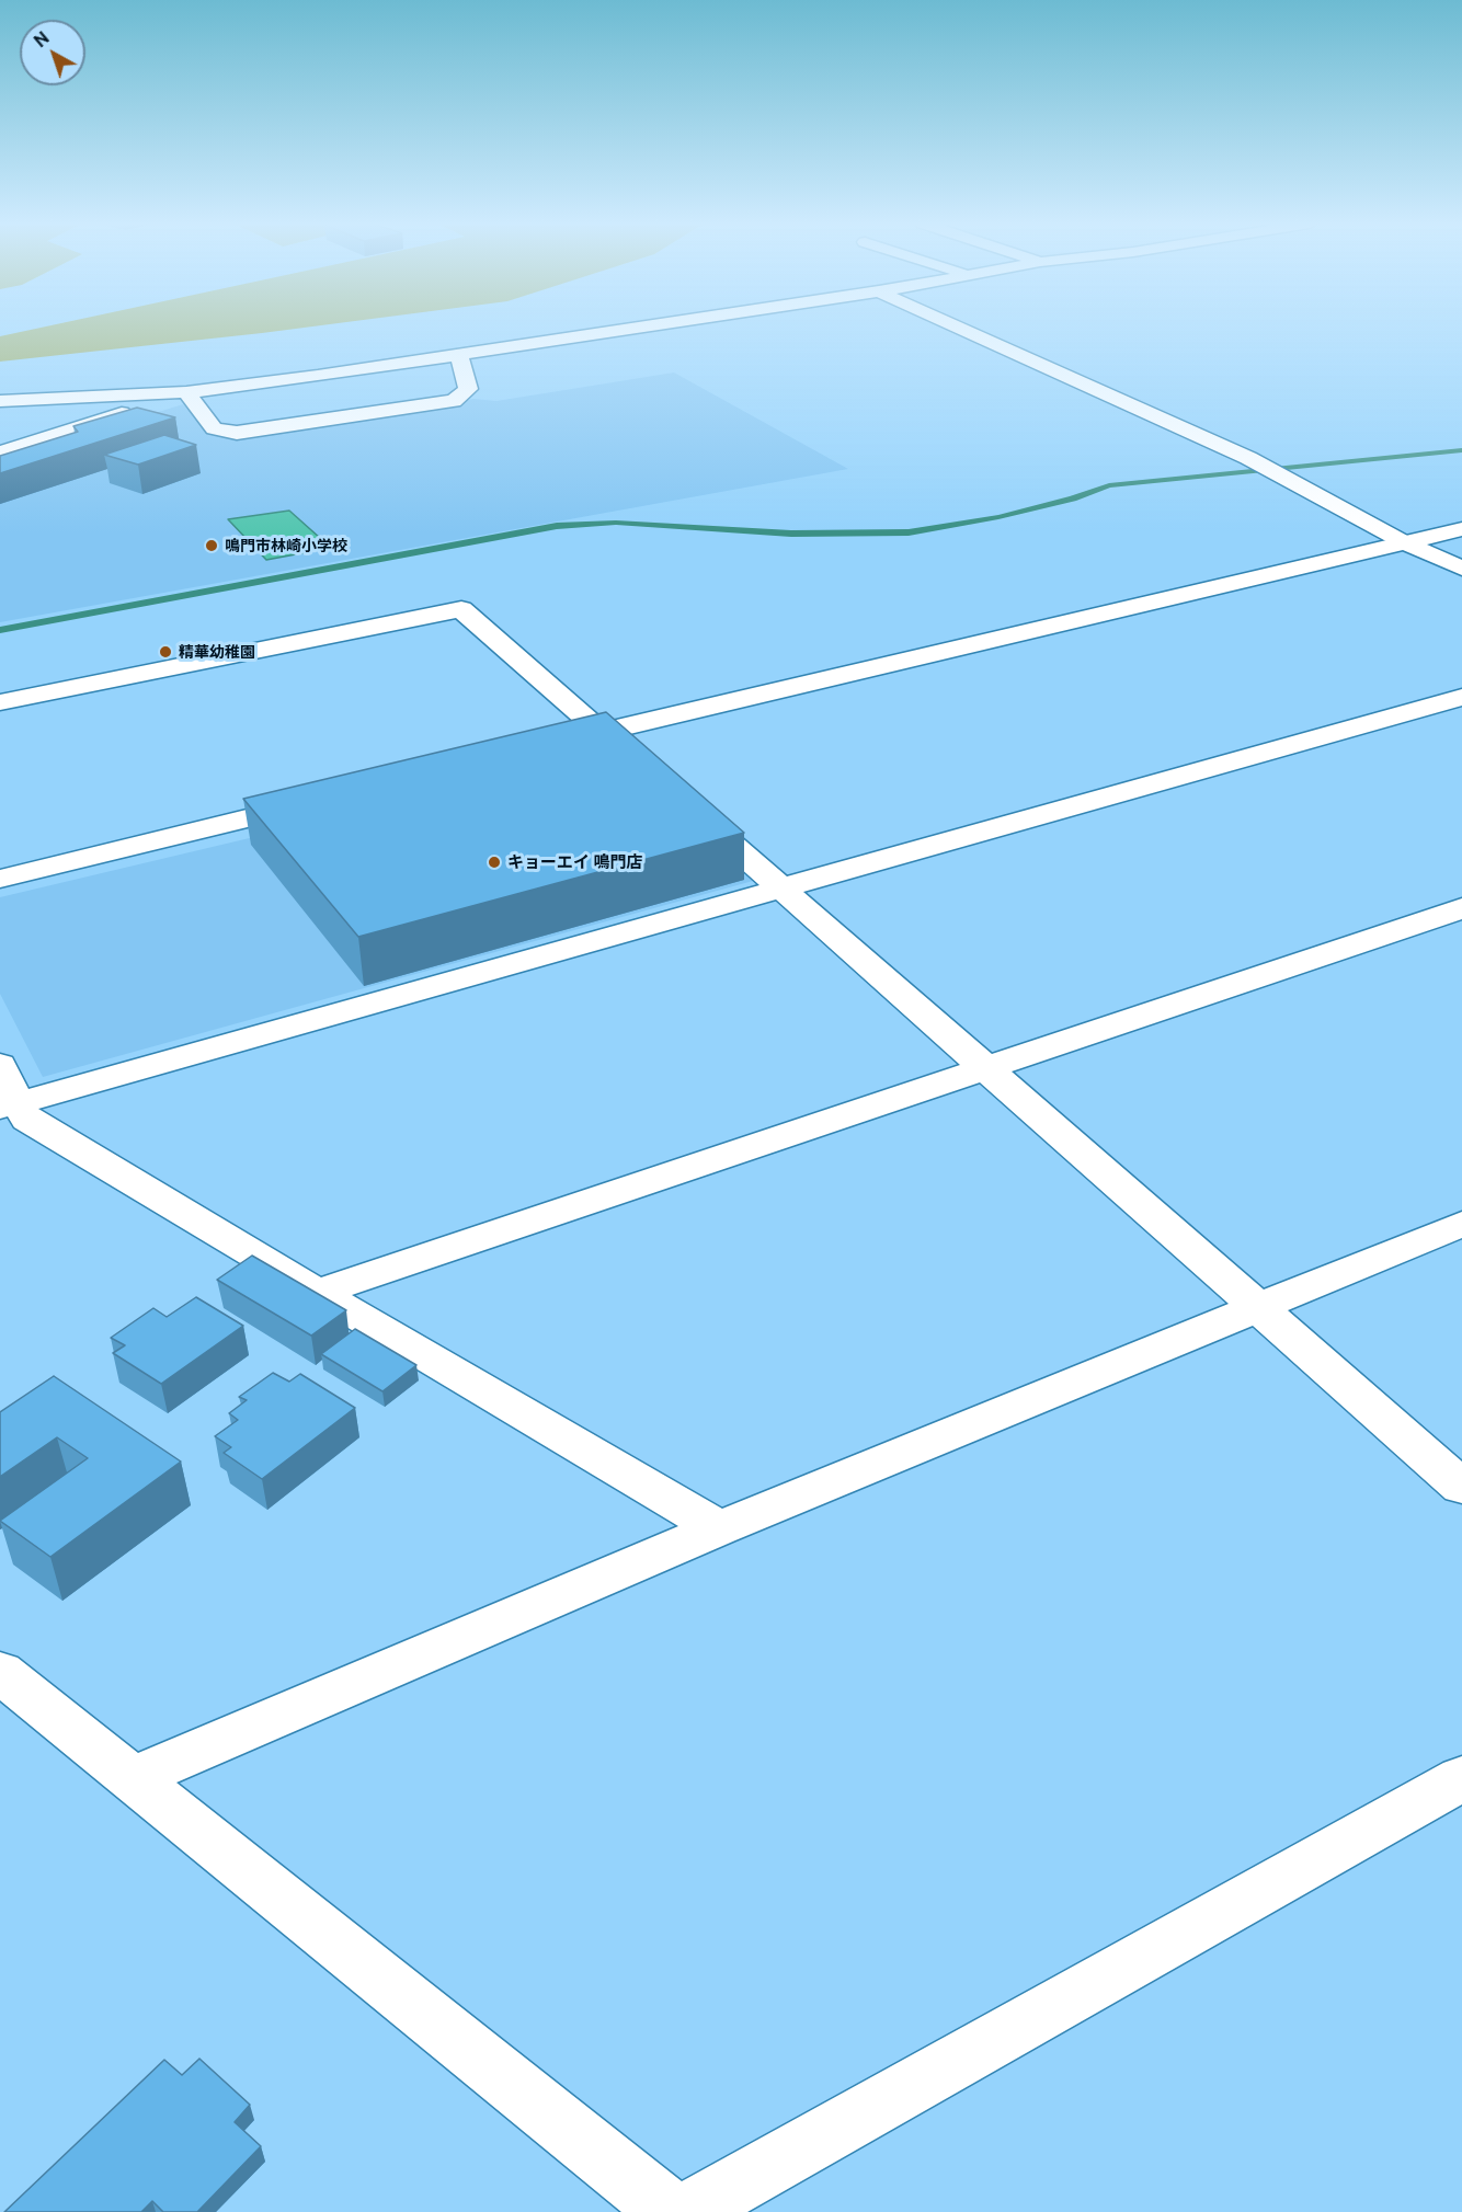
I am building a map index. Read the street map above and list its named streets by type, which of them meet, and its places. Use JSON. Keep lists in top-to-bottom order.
{
  "places": ["鳴門市林崎小学校", "精華幼稚園", "キョーエイ 鳴門店"],
  "north": "top left"
}
